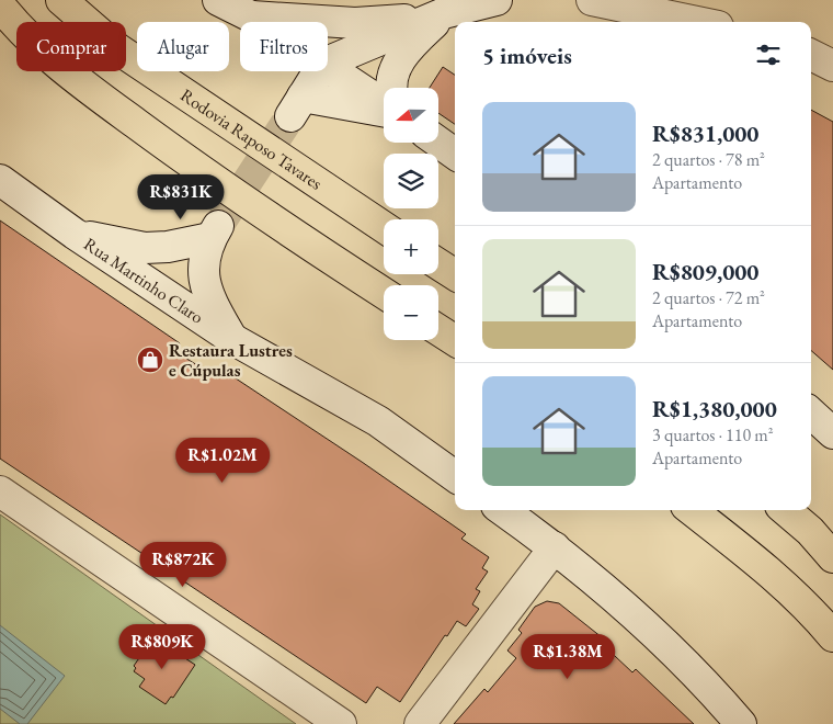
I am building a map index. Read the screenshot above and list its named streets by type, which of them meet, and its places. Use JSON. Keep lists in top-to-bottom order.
{
  "streets": {
    "highway": ["Rodovia Raposo Tavares"],
    "main road": ["Rua Martinho Claro"]
  },
  "places": {
    "shop": ["Restaura Lustres e Cúpulas"]
  },
  "north": "left",
  "page": {
    "chip": ["Comprar", "Alugar", "Filtros"],
    "heading": "5 imóveis",
    "map_buttons": ["+", "−"],
    "list": [
      {
        "name": "R$831,000",
        "note": "2 quartos · 78 m² · Apartamento"
      },
      {
        "name": "R$809,000",
        "note": "2 quartos · 72 m² · Apartamento"
      },
      {
        "name": "R$1,380,000",
        "note": "3 quartos · 110 m² · Apartamento"
      }
    ],
    "price": [
      "R$831K",
      "R$1.02M",
      "R$872K",
      "R$809K",
      "R$1.38M"
    ]
  }
}
